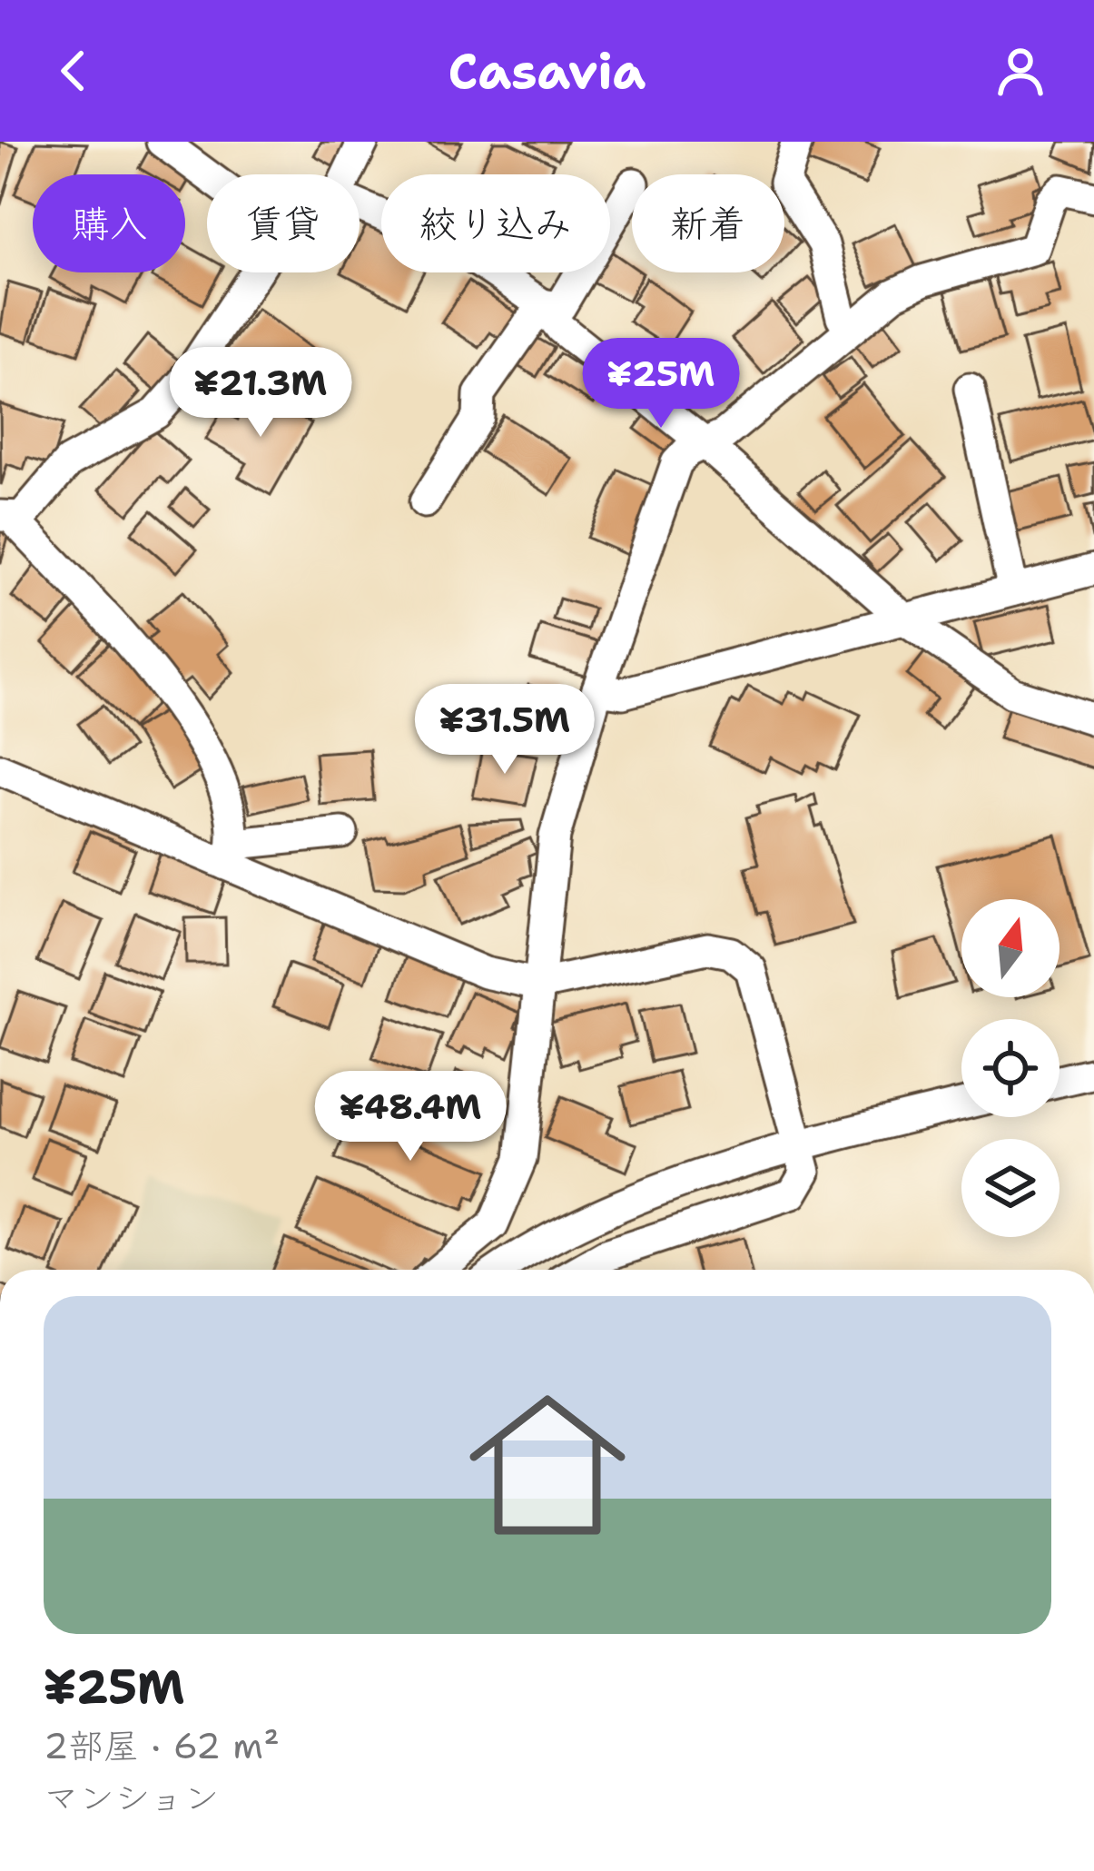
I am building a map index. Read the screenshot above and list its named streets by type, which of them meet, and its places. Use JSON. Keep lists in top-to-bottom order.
{
  "north": "top",
  "page": {
    "header": "Casavia",
    "chip": [
      "購入",
      "賃貸",
      "絞り込み",
      "新着"
    ],
    "price": [
      "¥25M",
      "¥21.3M",
      "¥31.5M",
      "¥48.4M"
    ],
    "list": [
      {
        "name": "¥25M",
        "note": "2部屋 · 62 m² · マンション"
      }
    ]
  }
}
